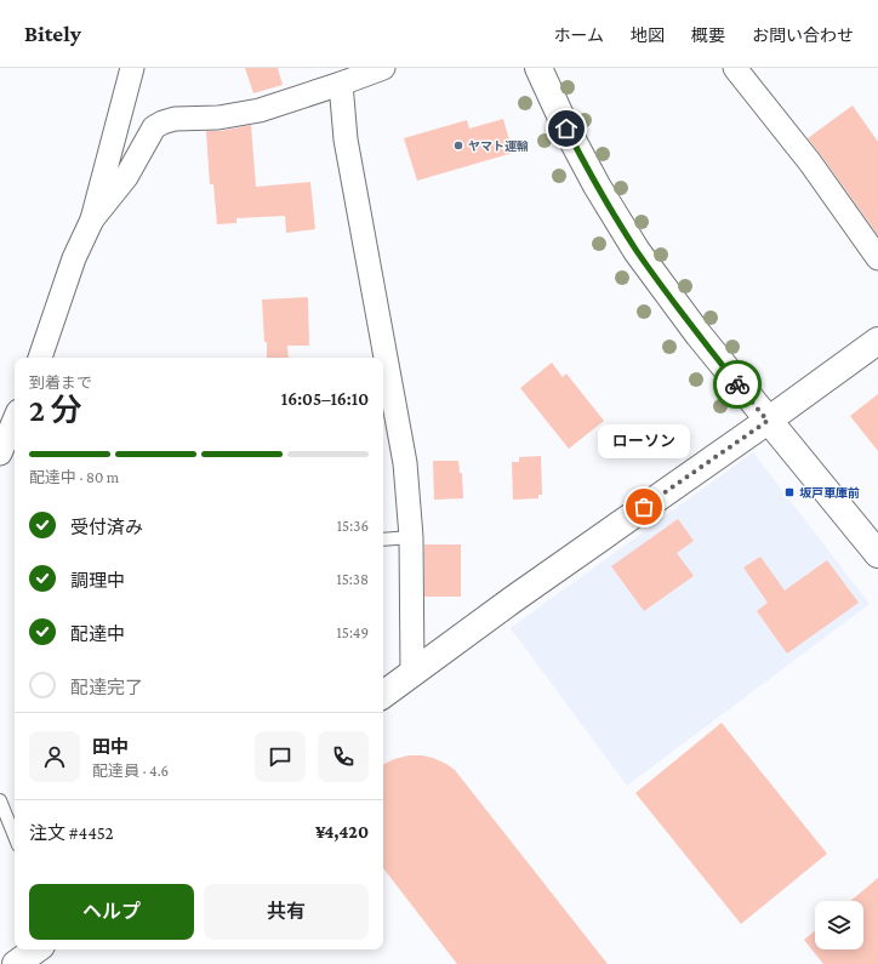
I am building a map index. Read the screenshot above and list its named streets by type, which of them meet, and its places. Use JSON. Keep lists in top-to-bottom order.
{
  "places": {
    "other": ["ヤマト運輸", "ローソン"],
    "transit": ["坂戸車庫前"]
  },
  "page": {
    "header": "Bitely",
    "nav": [
      "ホーム",
      "地図",
      "概要",
      "お問い合わせ"
    ],
    "heading": ["2 分", "到着まで", "16:05–16:10"],
    "panel": [
      "田中",
      "配達員 · 4.6",
      "注文 #4452",
      "¥4,420"
    ],
    "bubble": "ローソン",
    "bar": "配達中 · 80 m",
    "list": [
      ["受付済み", "15:36"],
      ["調理中", "15:38"],
      ["配達中", "15:49"],
      "配達完了"
    ],
    "buttons": ["ヘルプ", "共有"]
  }
}
